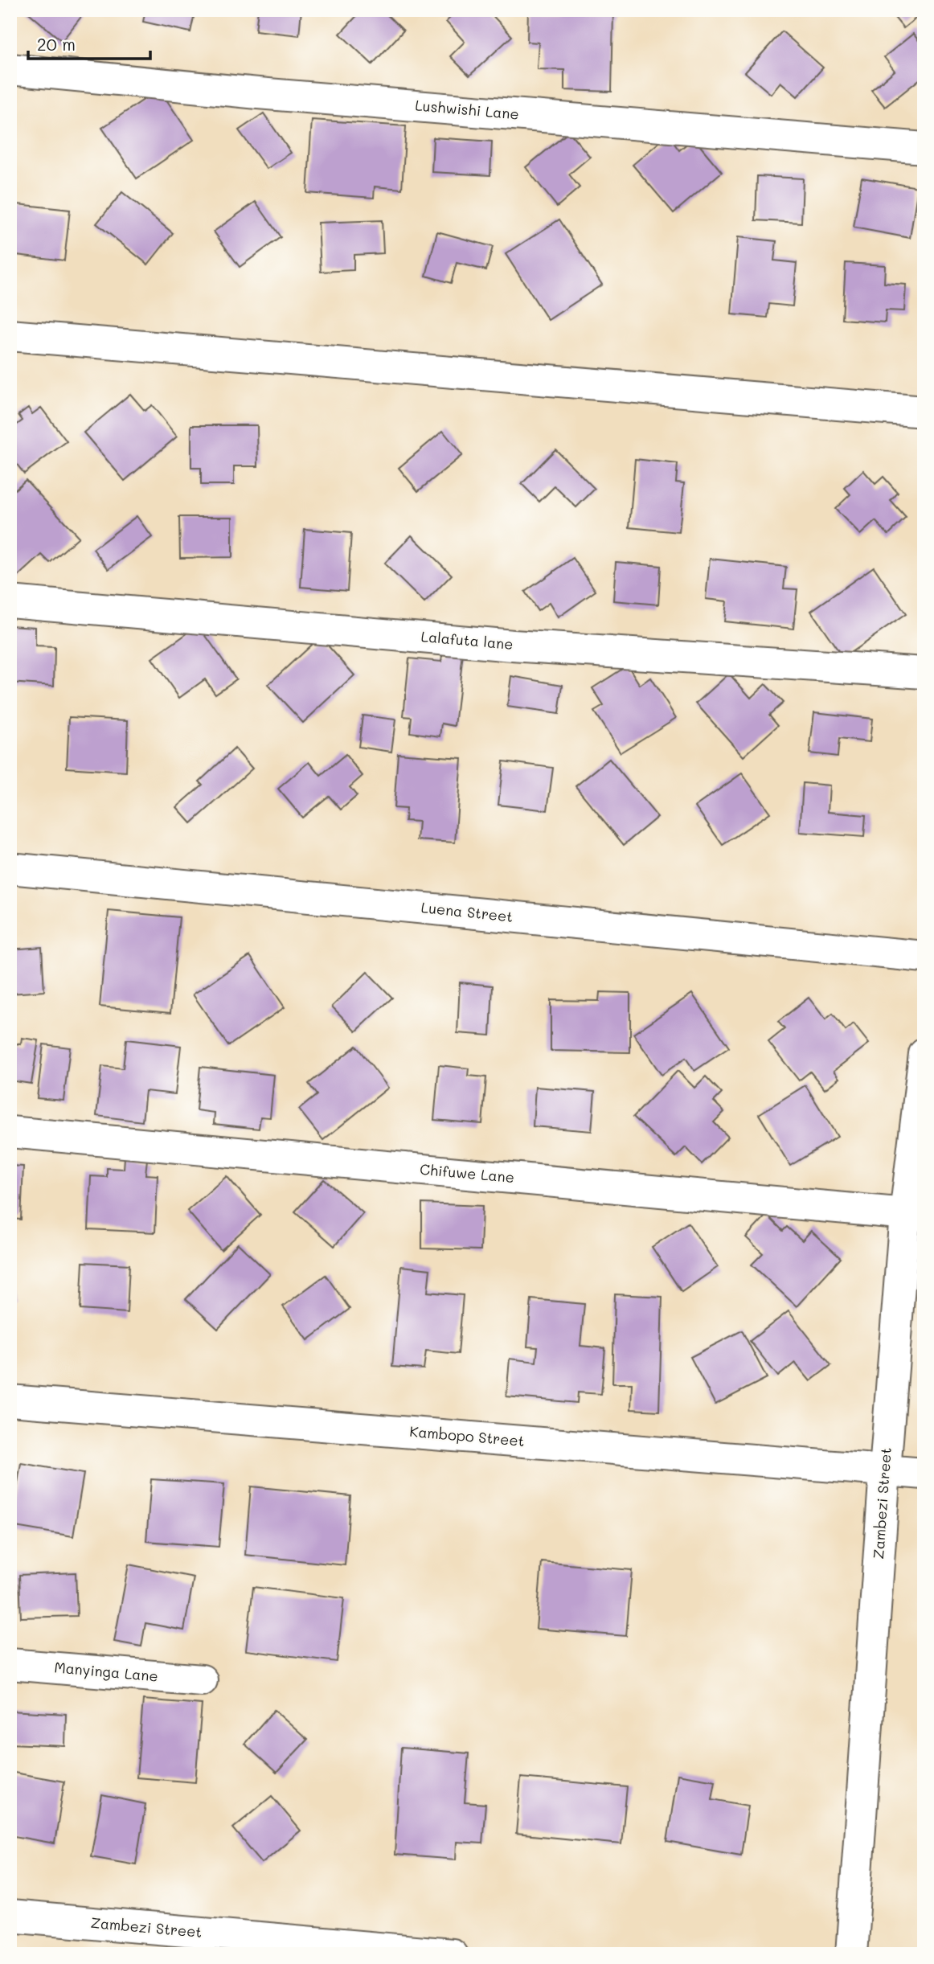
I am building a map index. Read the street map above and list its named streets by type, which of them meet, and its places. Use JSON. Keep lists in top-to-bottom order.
{
  "streets": {
    "street": [
      "Lushwishi Lane",
      "Lalafuta lane",
      "Luena Street",
      "Chifuwe Lane",
      "Kambopo Street",
      "Zambezi Street",
      "Manyinga Lane"
    ]
  },
  "crossings": [
    ["Chifuwe Lane", "Zambezi Street"],
    ["Kambopo Street", "Zambezi Street"]
  ],
  "scale_bar": "20 m"
}
